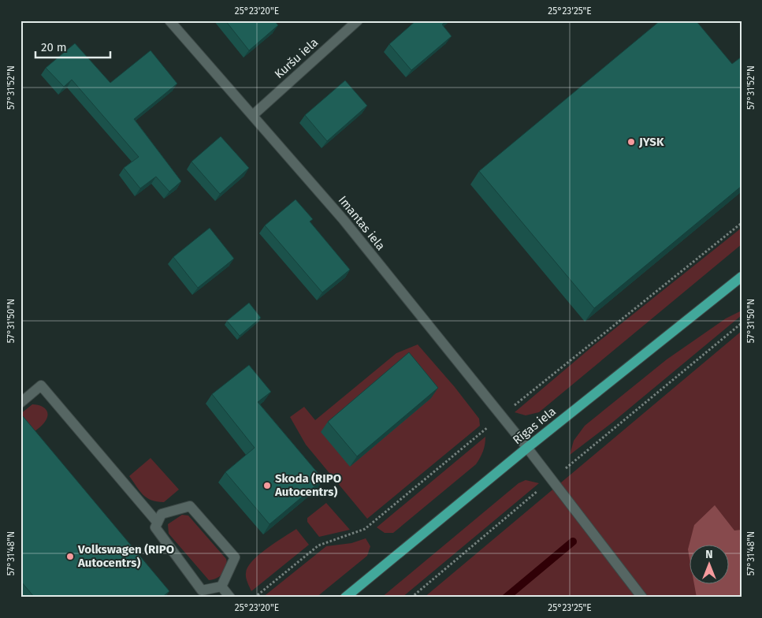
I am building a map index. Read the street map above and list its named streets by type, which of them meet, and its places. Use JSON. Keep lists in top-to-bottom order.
{
  "streets": {
    "main road": ["Rīgas iela"],
    "street": ["Kuršu iela", "Imantas iela"]
  },
  "crossings": [
    ["Kuršu iela", "Imantas iela"],
    ["Imantas iela", "Rīgas iela"]
  ],
  "places": ["JYSK", "Skoda (RIPO Autocentrs)", "Volkswagen (RIPO Autocentrs)"],
  "scale_bar": "20 m",
  "north": "top",
  "coordinates": [
    "25°23'20\"E",
    "25°23'25\"E",
    "57°31'52\"N",
    "57°31'50\"N",
    "57°31'48\"N"
  ]
}
